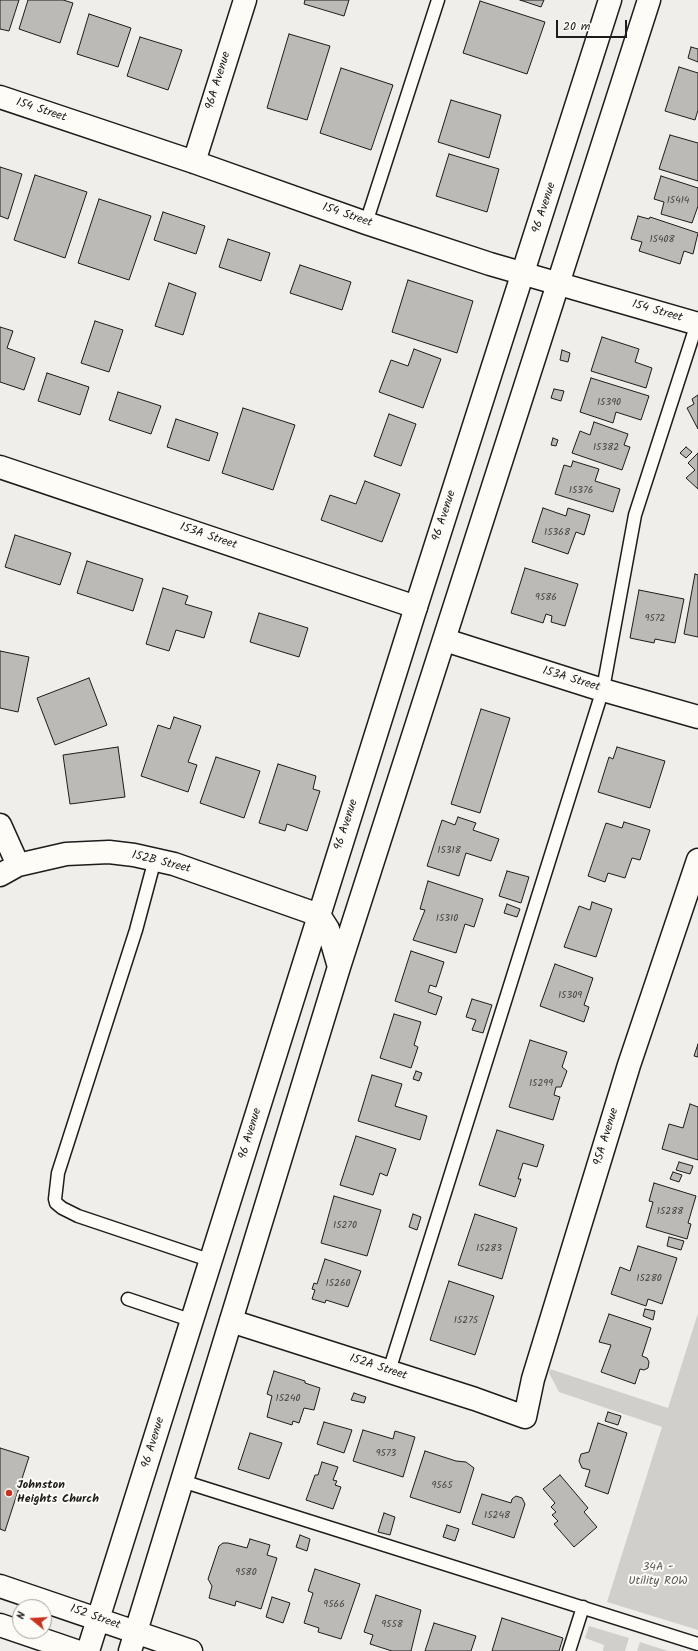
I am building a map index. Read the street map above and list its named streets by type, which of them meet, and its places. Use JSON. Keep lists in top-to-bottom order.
{
  "streets": {
    "main road": [
      "96A Avenue",
      "154 Street",
      "96 Avenue",
      "153A Street",
      "152B Street",
      "95A Avenue",
      "152A Street",
      "152 Street"
    ]
  },
  "crossings": [
    ["96A Avenue", "154 Street"],
    ["154 Street", "96 Avenue"],
    ["96 Avenue", "153A Street"],
    ["96 Avenue", "152B Street"],
    ["96 Avenue", "152 Street"],
    ["95A Avenue", "152A Street"]
  ],
  "parks": ["34A - Utility ROW"],
  "places": ["Johnston Heights Church"],
  "house_numbers": [
    "15414",
    "15408",
    "15390",
    "15382",
    "15376",
    "15368",
    "9586",
    "9572",
    "15318",
    "15310",
    "15309",
    "15299",
    "15288",
    "15270",
    "15283",
    "15280",
    "15260",
    "15275",
    "15240",
    "9573",
    "9565",
    "15248",
    "9580",
    "9566",
    "9558"
  ],
  "scale_bar": "20 m",
  "north": "left"
}
